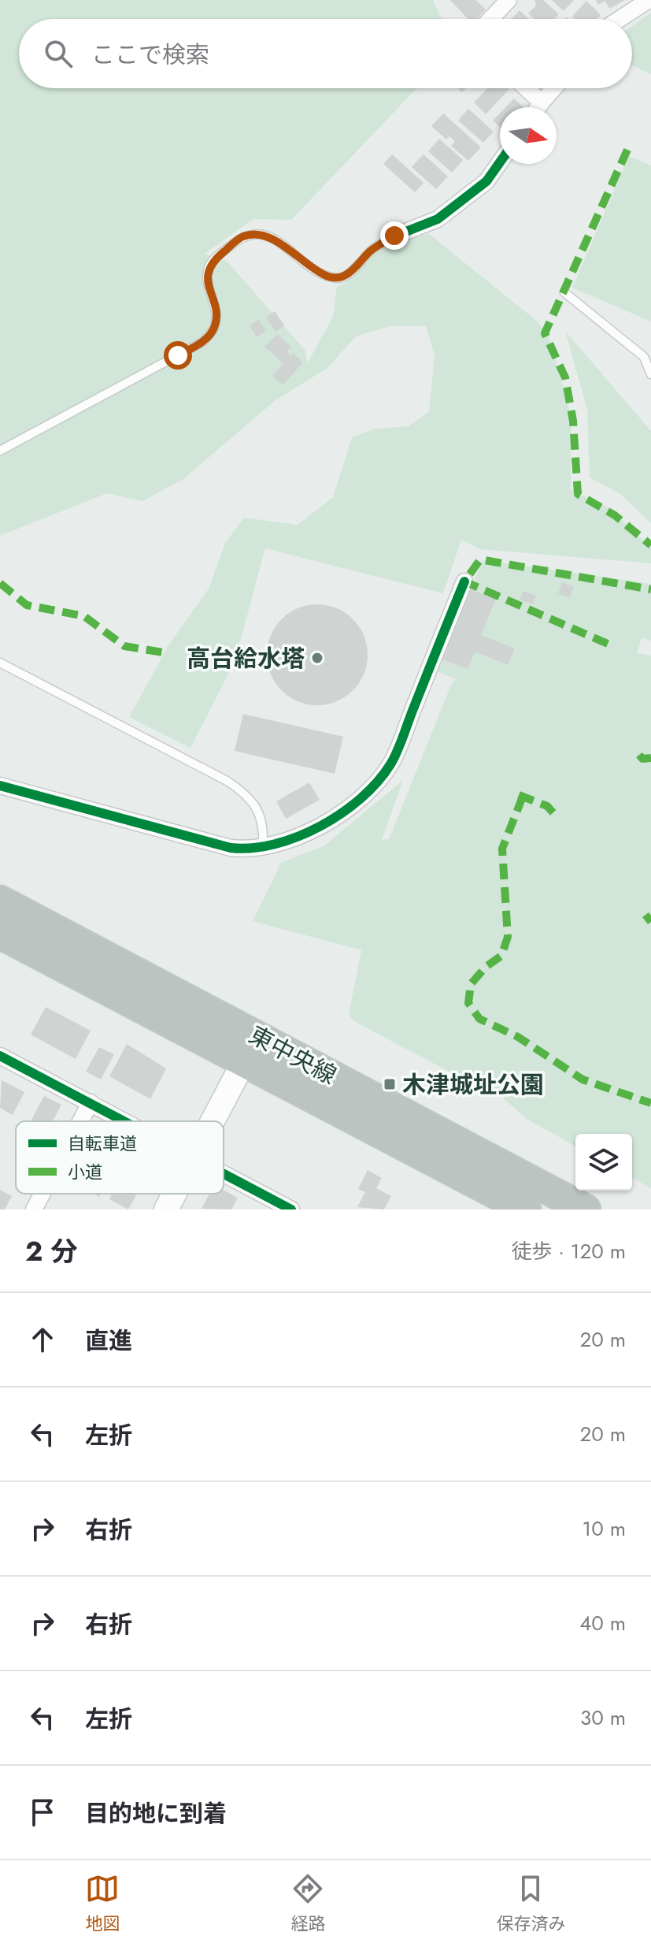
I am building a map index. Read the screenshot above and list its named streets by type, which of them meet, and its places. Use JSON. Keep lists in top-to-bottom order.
{
  "streets": {
    "highway": ["東中央線"]
  },
  "places": {
    "other": ["高台給水塔"],
    "transit": ["木津城址公園"]
  },
  "legend": ["自転車道", "小道"],
  "north": "right",
  "page": {
    "search": "ここで検索",
    "heading": ["2 分", "徒歩 · 120 m"],
    "list": [
      ["直進", "20 m"],
      ["左折", "20 m"],
      ["右折", "10 m"],
      ["右折", "40 m"],
      ["左折", "30 m"],
      "目的地に到着"
    ],
    "nav": ["地図", "経路", "保存済み"]
  }
}
